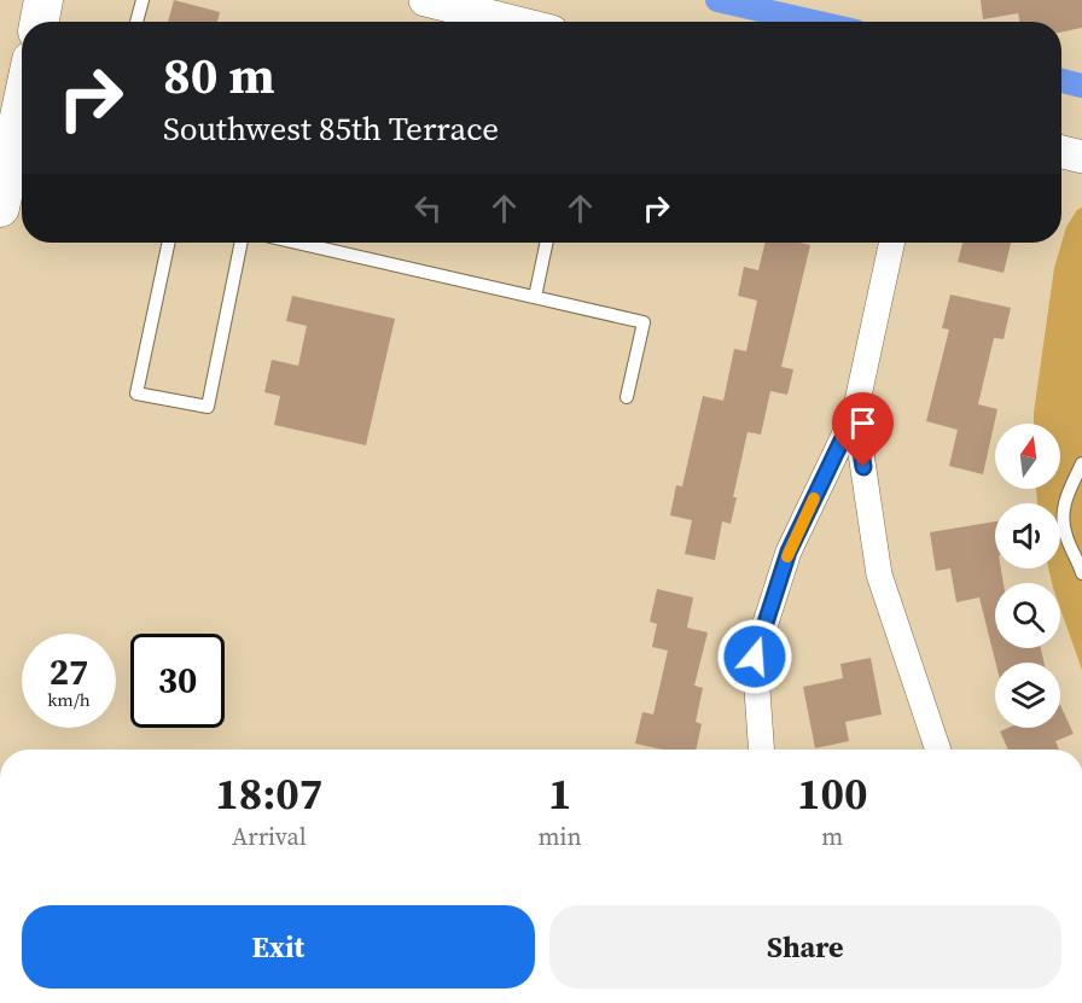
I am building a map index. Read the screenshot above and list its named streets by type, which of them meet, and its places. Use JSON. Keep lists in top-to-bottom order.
{
  "north": "top",
  "page": {
    "turn": ["80 m", "Southwest 85th Terrace"],
    "speed": "27 km/h",
    "limit": "30",
    "eta": [
      "18:07",
      "Arrival",
      "1",
      "min",
      "100",
      "m"
    ],
    "buttons": ["Exit", "Share"]
  }
}
